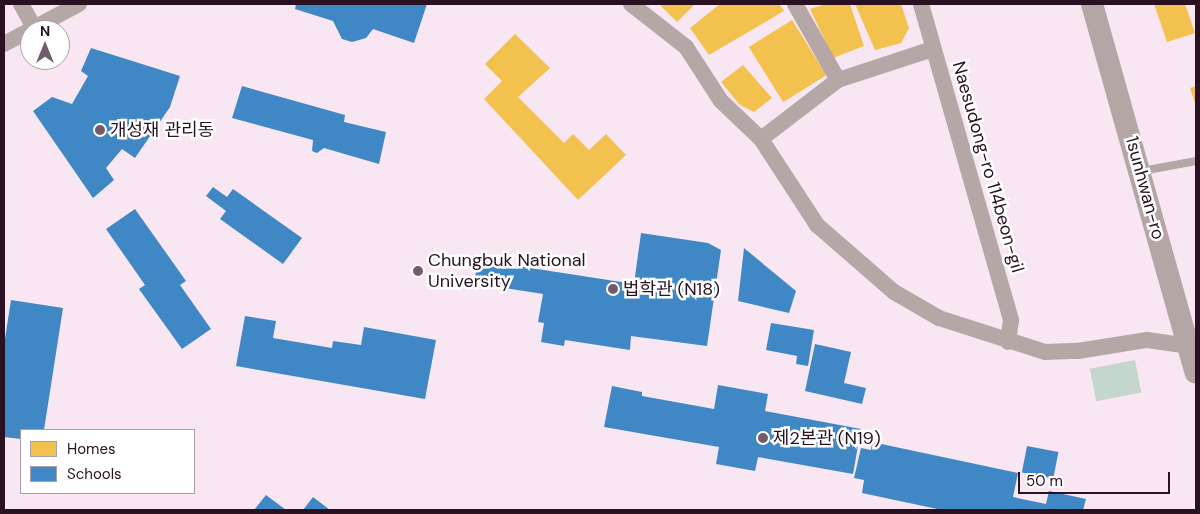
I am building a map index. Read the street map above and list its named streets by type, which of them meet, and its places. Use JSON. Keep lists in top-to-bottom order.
{
  "streets": {
    "main road": ["1sunhwan-ro"],
    "street": ["Naesudong-ro 114beon-gil"]
  },
  "places": [
    "개성재 관리동",
    "Chungbuk National University",
    "법학관 (N18)",
    "제2본관 (N19)"
  ],
  "legend": ["Homes", "Schools"],
  "scale_bar": "50 m",
  "north": "top"
}
